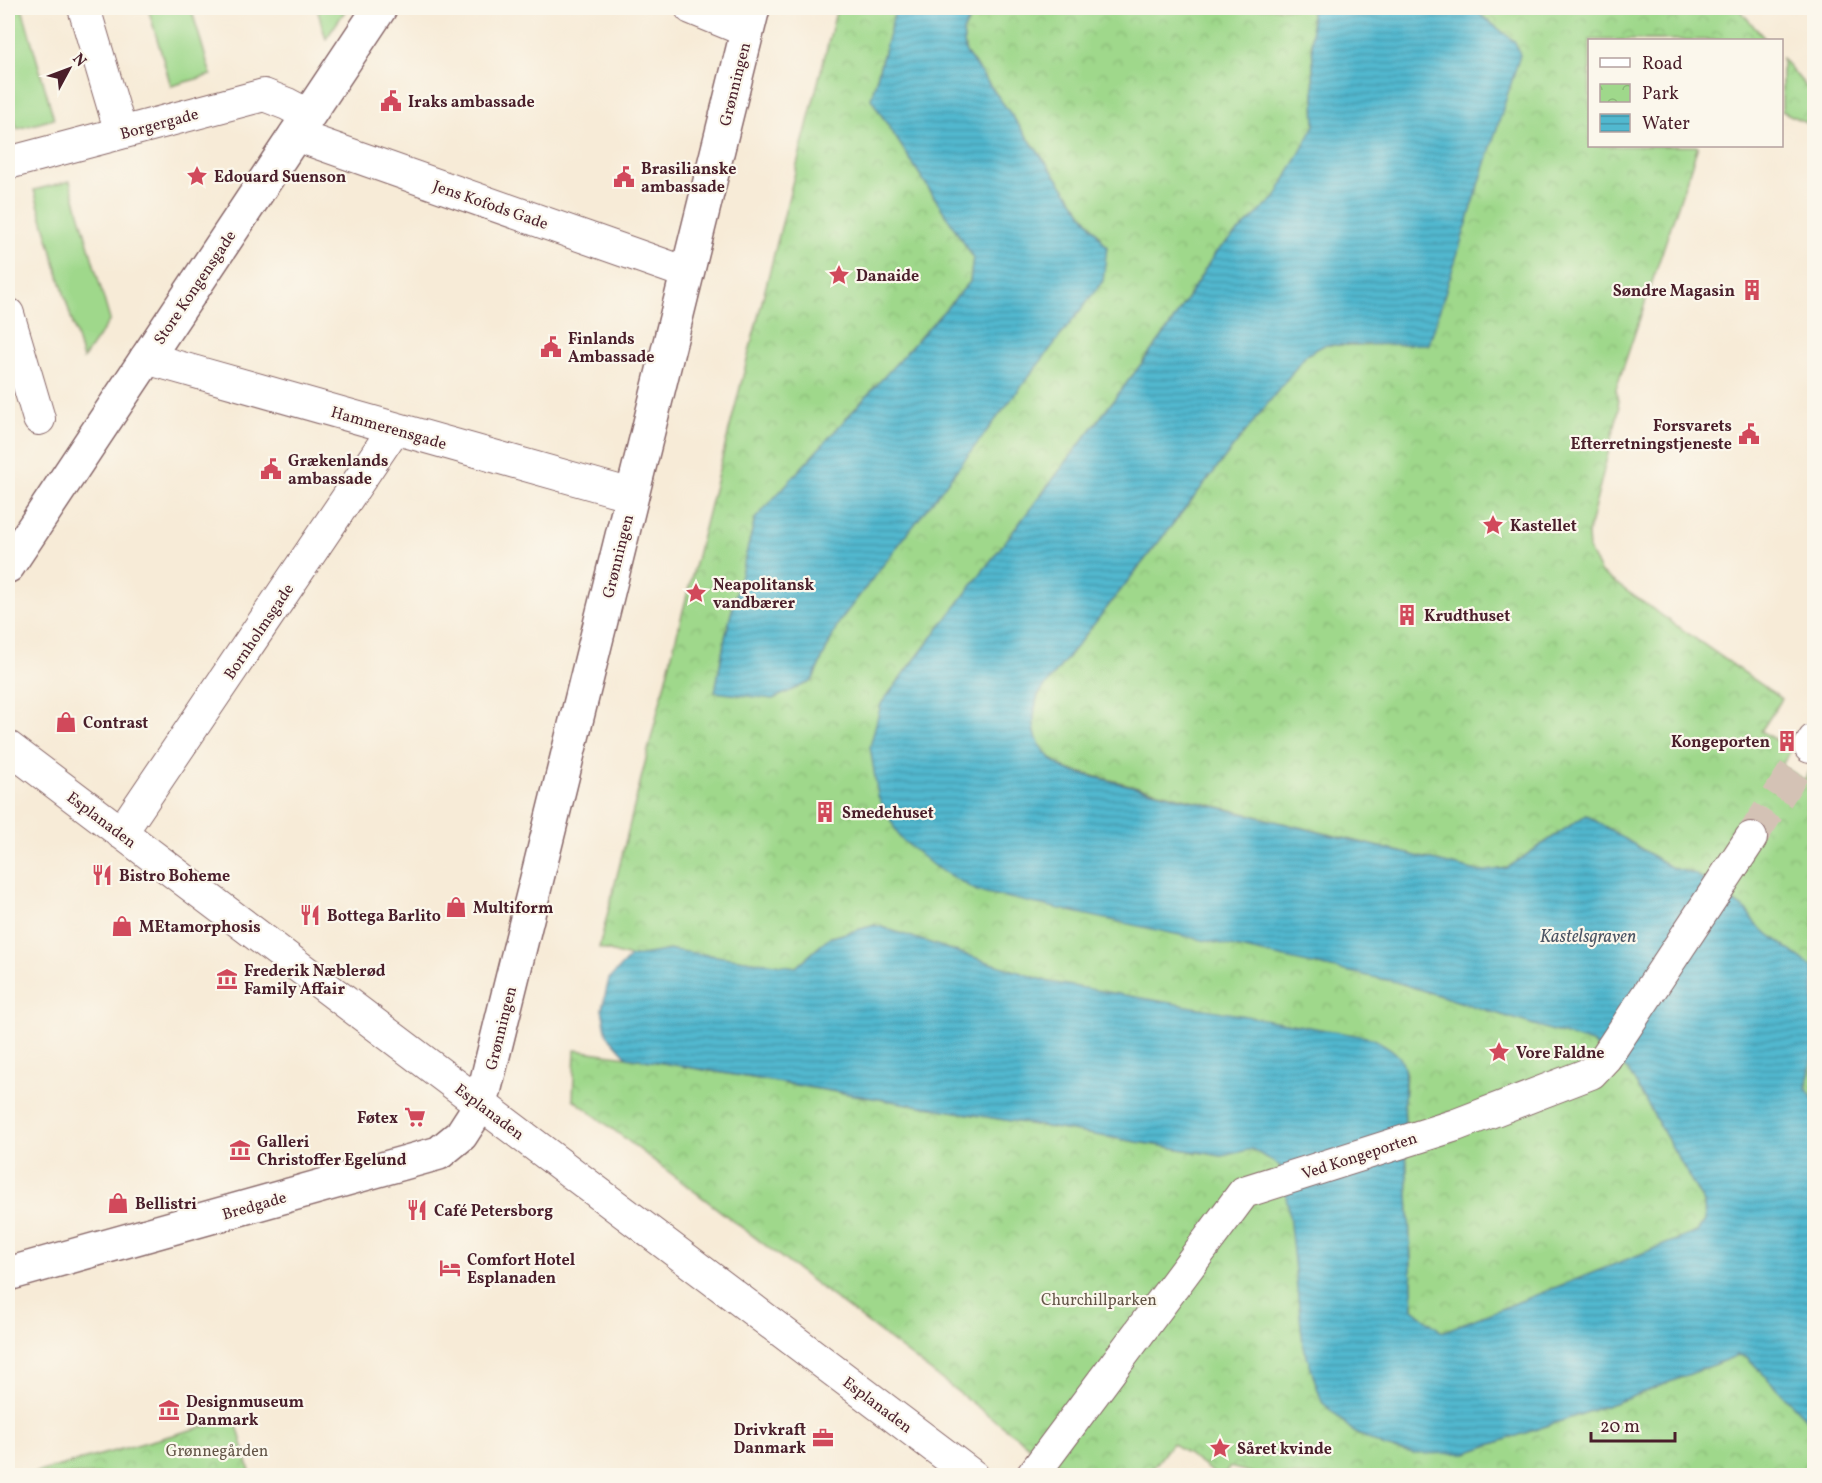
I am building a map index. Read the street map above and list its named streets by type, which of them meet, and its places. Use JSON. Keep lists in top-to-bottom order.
{
  "streets": {
    "main road": ["Grønningen", "Store Kongensgade", "Bredgade"],
    "street": [
      "Borgergade",
      "Jens Kofods Gade",
      "Hammerensgade",
      "Bornholmsgade",
      "Esplanaden",
      "Ved Kongeporten"
    ]
  },
  "crossings": [
    ["Grønningen", "Jens Kofods Gade"],
    ["Grønningen", "Hammerensgade"],
    ["Grønningen", "Esplanaden"],
    ["Grønningen", "Bredgade"],
    ["Borgergade", "Jens Kofods Gade"],
    ["Borgergade", "Store Kongensgade"],
    ["Jens Kofods Gade", "Store Kongensgade"],
    ["Store Kongensgade", "Hammerensgade"],
    ["Hammerensgade", "Bornholmsgade"],
    ["Bornholmsgade", "Esplanaden"],
    ["Esplanaden", "Bredgade"]
  ],
  "water": ["Kastelsgraven"],
  "parks": ["Churchillparken", "Grønnegården"],
  "places": {
    "public building": [
      "Iraks ambassade",
      "Brasilianske ambassade",
      "Finlands Ambassade",
      "Forsvarets Efterretningstjeneste",
      "Grækenlands ambassade"
    ],
    "place": [
      "Edouard Suenson",
      "Danaide",
      "Kastellet",
      "Neapolitansk vandbærer",
      "Vore Faldne",
      "Såret kvinde"
    ],
    "building": [
      "Søndre Magasin",
      "Krudthuset",
      "Kongeporten",
      "Smedehuset"
    ],
    "shop": [
      "Contrast",
      "Multiform",
      "MEtamorphosis",
      "Bellistri"
    ],
    "restaurant": ["Bistro Boheme", "Bottega Barlito", "Café Petersborg"],
    "museum": ["Frederik Næblerød Family Affair", "Galleri Christoffer Egelund", "Designmuseum Danmark"],
    "supermarket": ["Føtex"],
    "hotel": ["Comfort Hotel Esplanaden"],
    "office": ["Drivkraft Danmark"]
  },
  "legend": ["Road", "Park", "Water"],
  "scale_bar": "20 m",
  "north": "top right"
}
